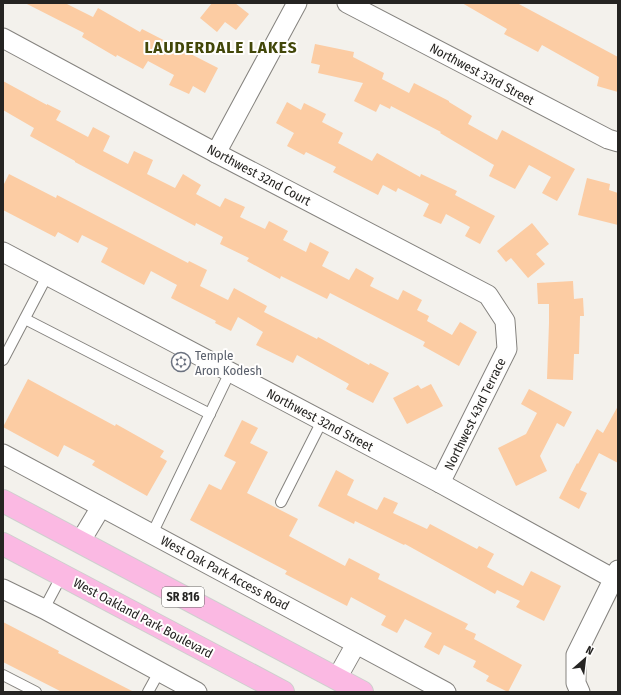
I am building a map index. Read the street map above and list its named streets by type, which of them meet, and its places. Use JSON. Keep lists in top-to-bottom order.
{
  "streets": {
    "main road": ["SR 816", "West Oakland Park Boulevard"],
    "street": [
      "Northwest 33rd Street",
      "Northwest 32nd Court",
      "Northwest 43rd Terrace",
      "Northwest 32nd Street",
      "West Oak Park Access Road"
    ]
  },
  "crossings": [
    ["Northwest 32nd Court", "Northwest 43rd Terrace"],
    ["Northwest 43rd Terrace", "Northwest 32nd Street"]
  ],
  "districts": ["LAUDERDALE LAKES"],
  "places": {
    "synagogue": ["Temple Aron Kodesh"]
  },
  "north": "top right"
}
